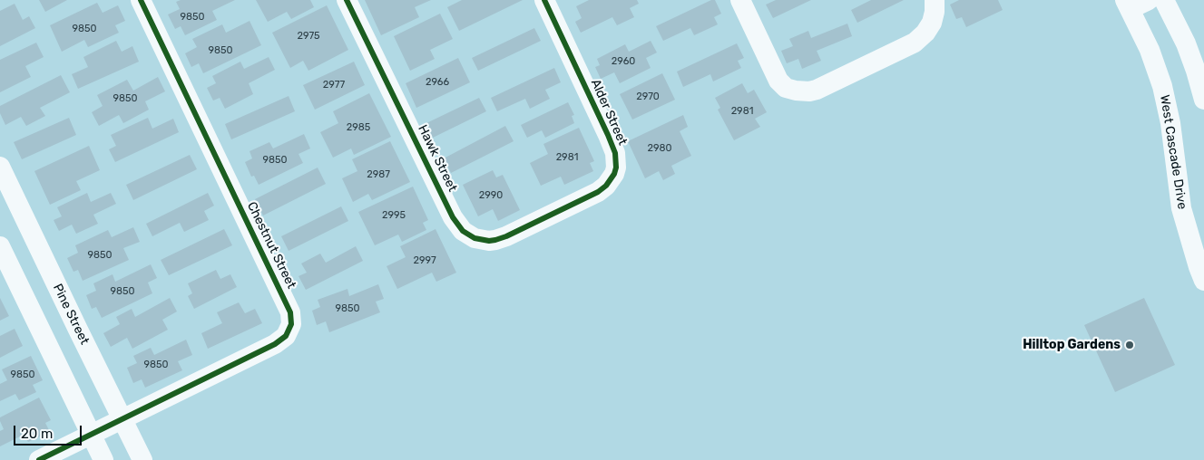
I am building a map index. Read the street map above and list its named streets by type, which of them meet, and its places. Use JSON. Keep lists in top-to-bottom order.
{
  "streets": {
    "street": [
      "Alder Street",
      "West Cascade Drive",
      "Hawk Street",
      "Chestnut Street",
      "Pine Street"
    ]
  },
  "crossings": [
    ["Alder Street", "Hawk Street"],
    ["Chestnut Street", "Pine Street"]
  ],
  "places": ["Hilltop Gardens"],
  "house_numbers": [
    "9850",
    "9850",
    "2975",
    "9850",
    "2960",
    "2966",
    "2977",
    "2970",
    "9850",
    "2981",
    "2985",
    "2980",
    "2981",
    "9850",
    "2987",
    "2990",
    "2995",
    "9850",
    "2997",
    "9850",
    "9850",
    "9850",
    "9850"
  ],
  "scale_bar": "20 m"
}
